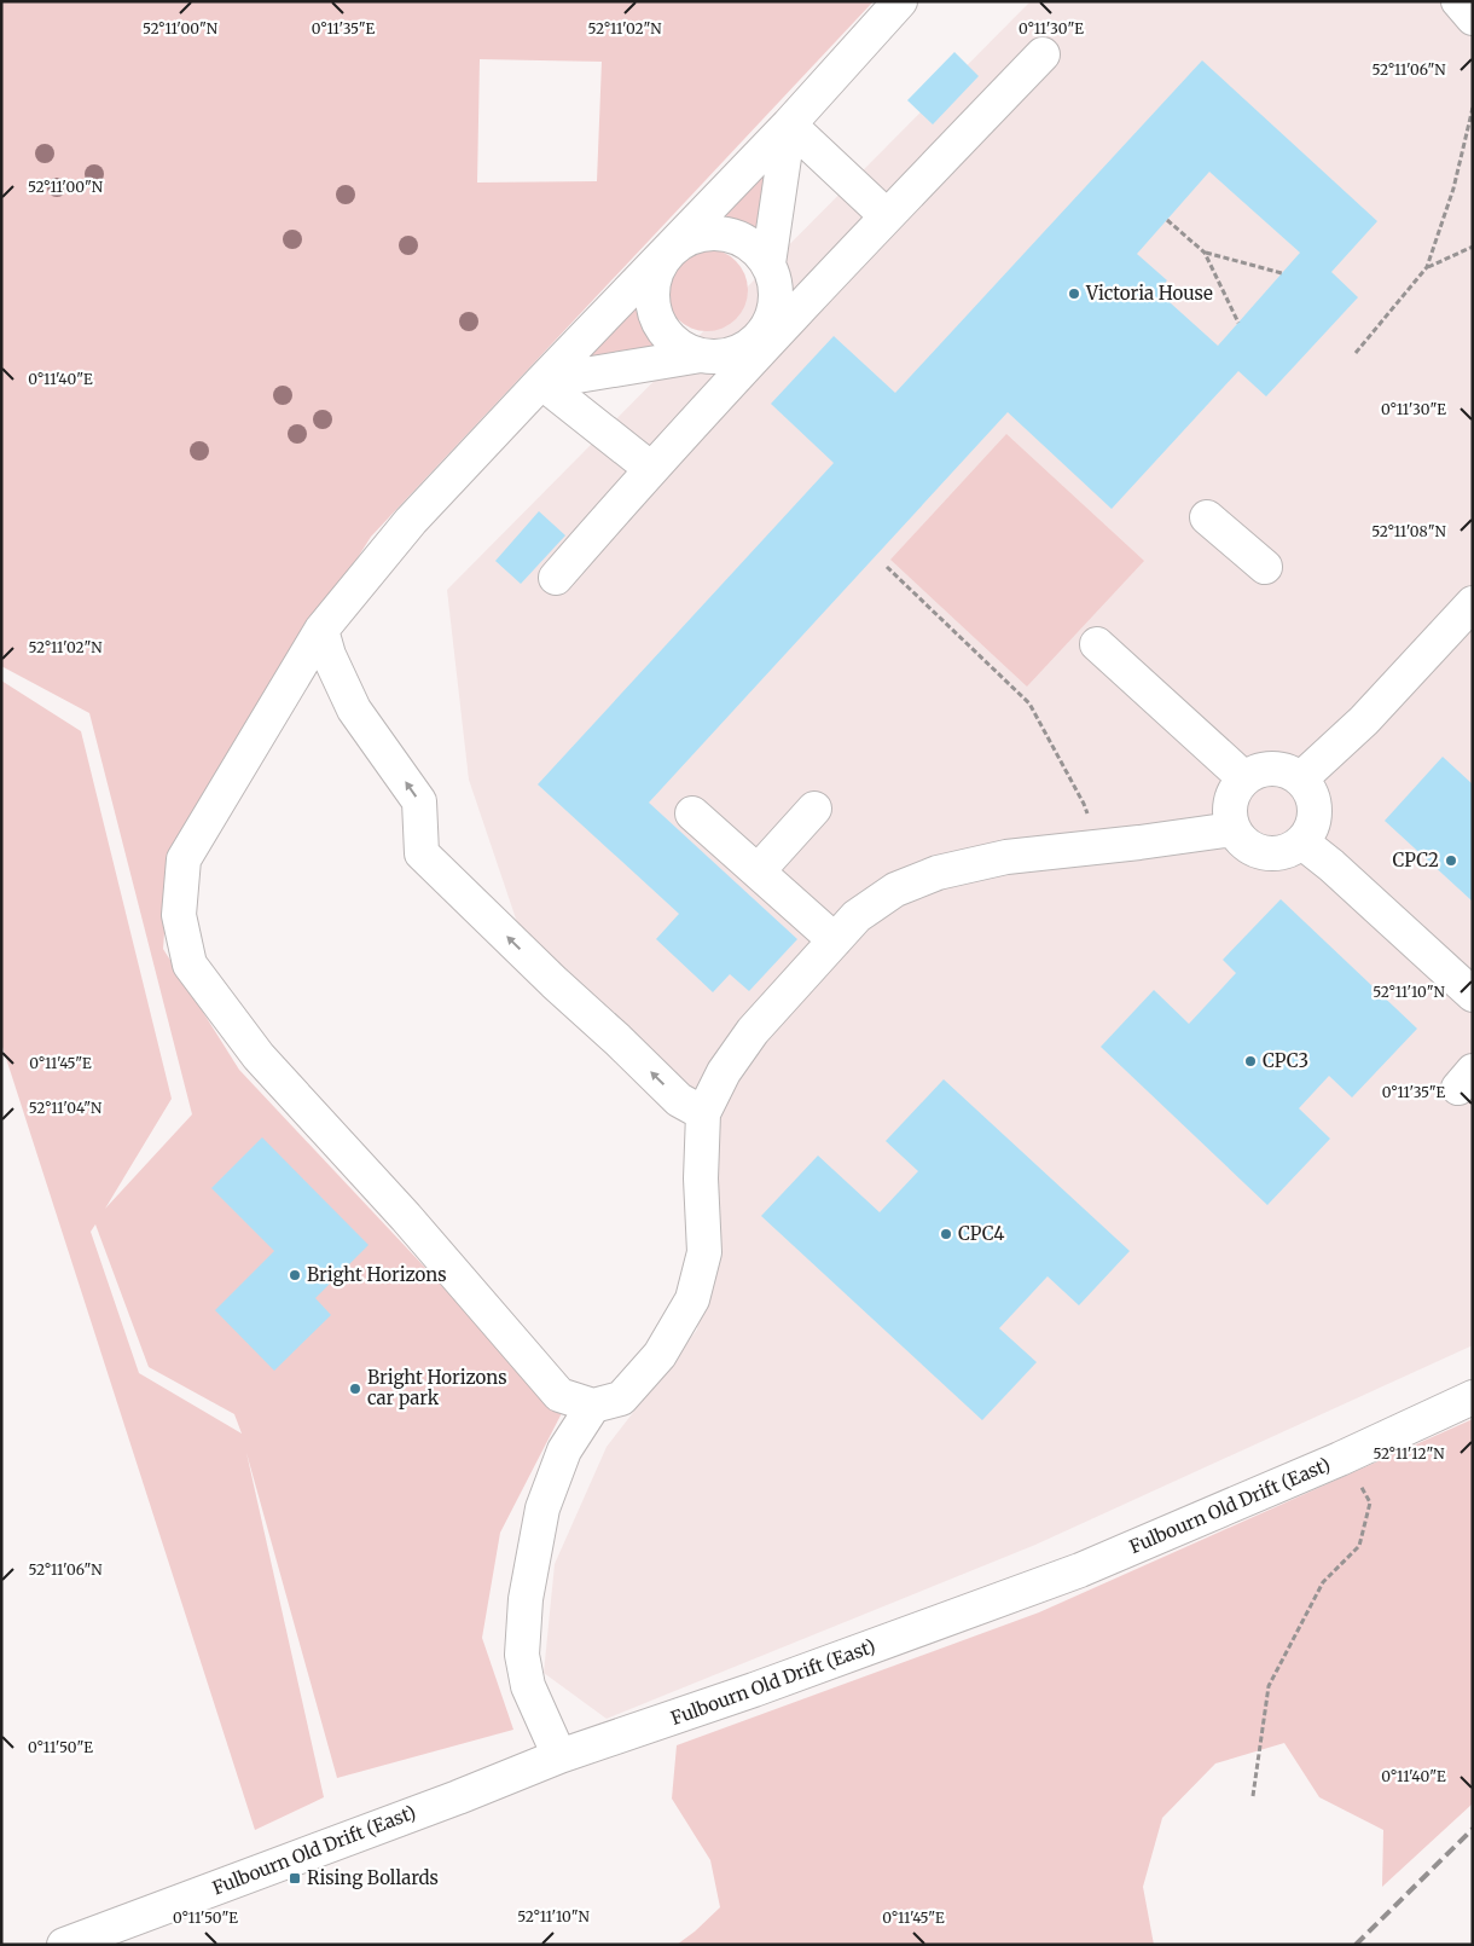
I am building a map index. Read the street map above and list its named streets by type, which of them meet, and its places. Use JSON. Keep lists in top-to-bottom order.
{
  "streets": {
    "street": ["Fulbourn Old Drift (East)"]
  },
  "places": {
    "other": [
      "Victoria House",
      "CPC2",
      "CPC3",
      "CPC4",
      "Bright Horizons",
      "Bright Horizons car park"
    ],
    "transit": ["Rising Bollards"]
  },
  "coordinates": [
    "0°11'35\"E",
    "0°11'30\"E",
    "52°11'00\"N",
    "52°11'02\"N",
    "52°11'06\"N",
    "0°11'40\"E",
    "52°11'08\"N",
    "52°11'10\"N",
    "0°11'45\"E",
    "52°11'04\"N",
    "52°11'12\"N",
    "0°11'50\"E"
  ]
}
